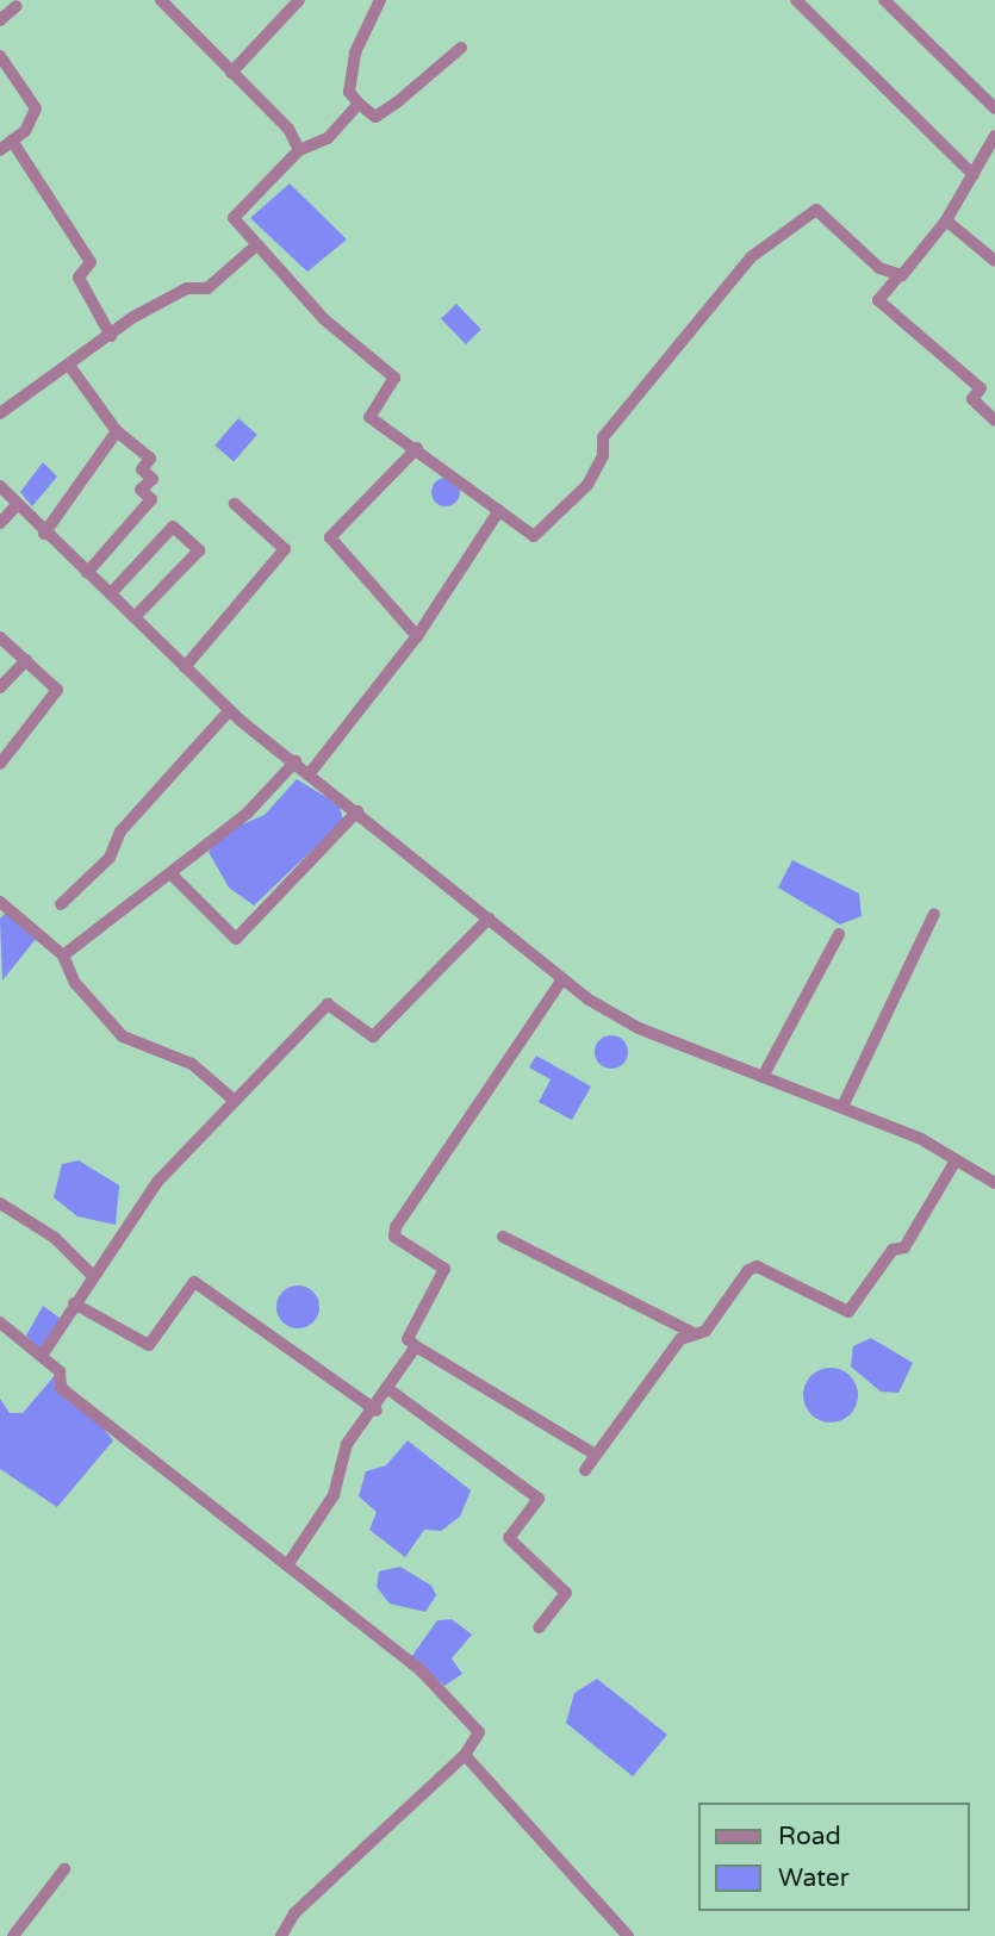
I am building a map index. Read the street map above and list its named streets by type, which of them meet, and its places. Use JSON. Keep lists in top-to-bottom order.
{
  "legend": ["Road", "Water"]
}
